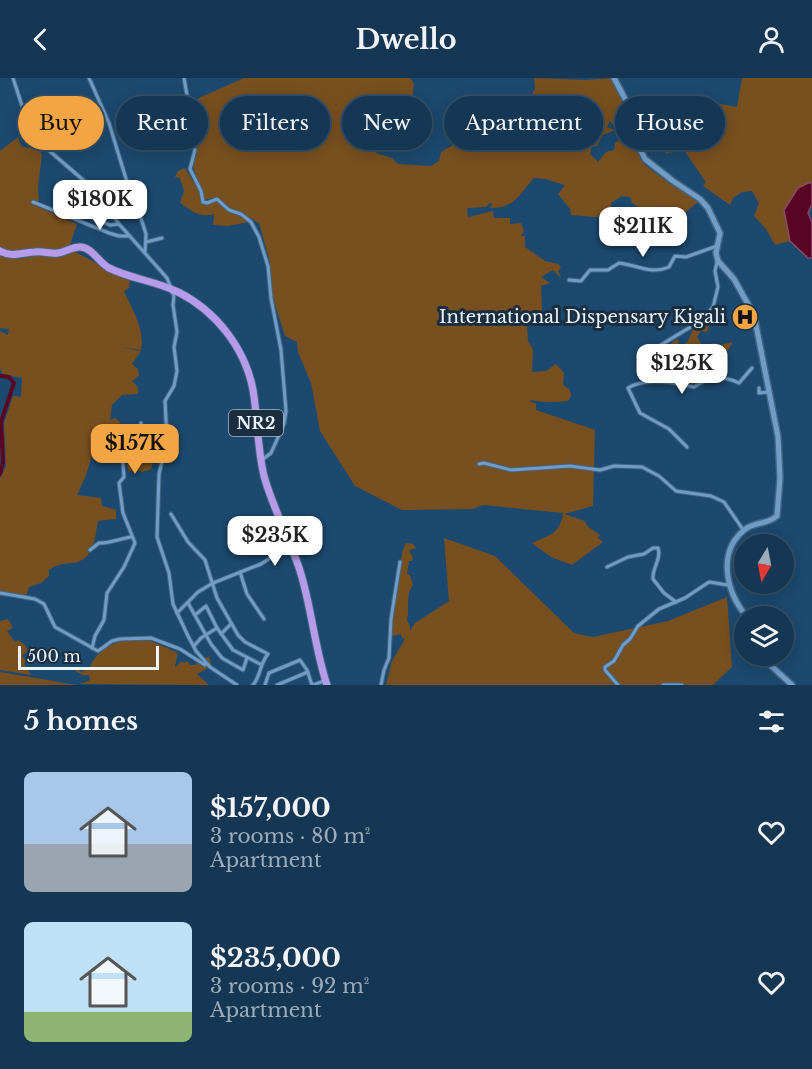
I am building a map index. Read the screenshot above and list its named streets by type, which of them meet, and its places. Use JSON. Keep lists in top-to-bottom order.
{
  "streets": {
    "highway": ["NR2"]
  },
  "places": {
    "hospital": ["International Dispensary Kigali"]
  },
  "scale_bar": "500 m",
  "north": "bottom",
  "page": {
    "header": "Dwello",
    "chip": [
      "Buy",
      "Rent",
      "Filters",
      "New",
      "Apartment",
      "House"
    ],
    "price": [
      "$180K",
      "$211K",
      "$125K",
      "$157K",
      "$235K"
    ],
    "scale": "500 m",
    "heading": "5 homes",
    "list": [
      {
        "name": "$157,000",
        "note": "3 rooms · 80 m² · Apartment"
      },
      {
        "name": "$235,000",
        "note": "3 rooms · 92 m² · Apartment"
      }
    ]
  }
}
